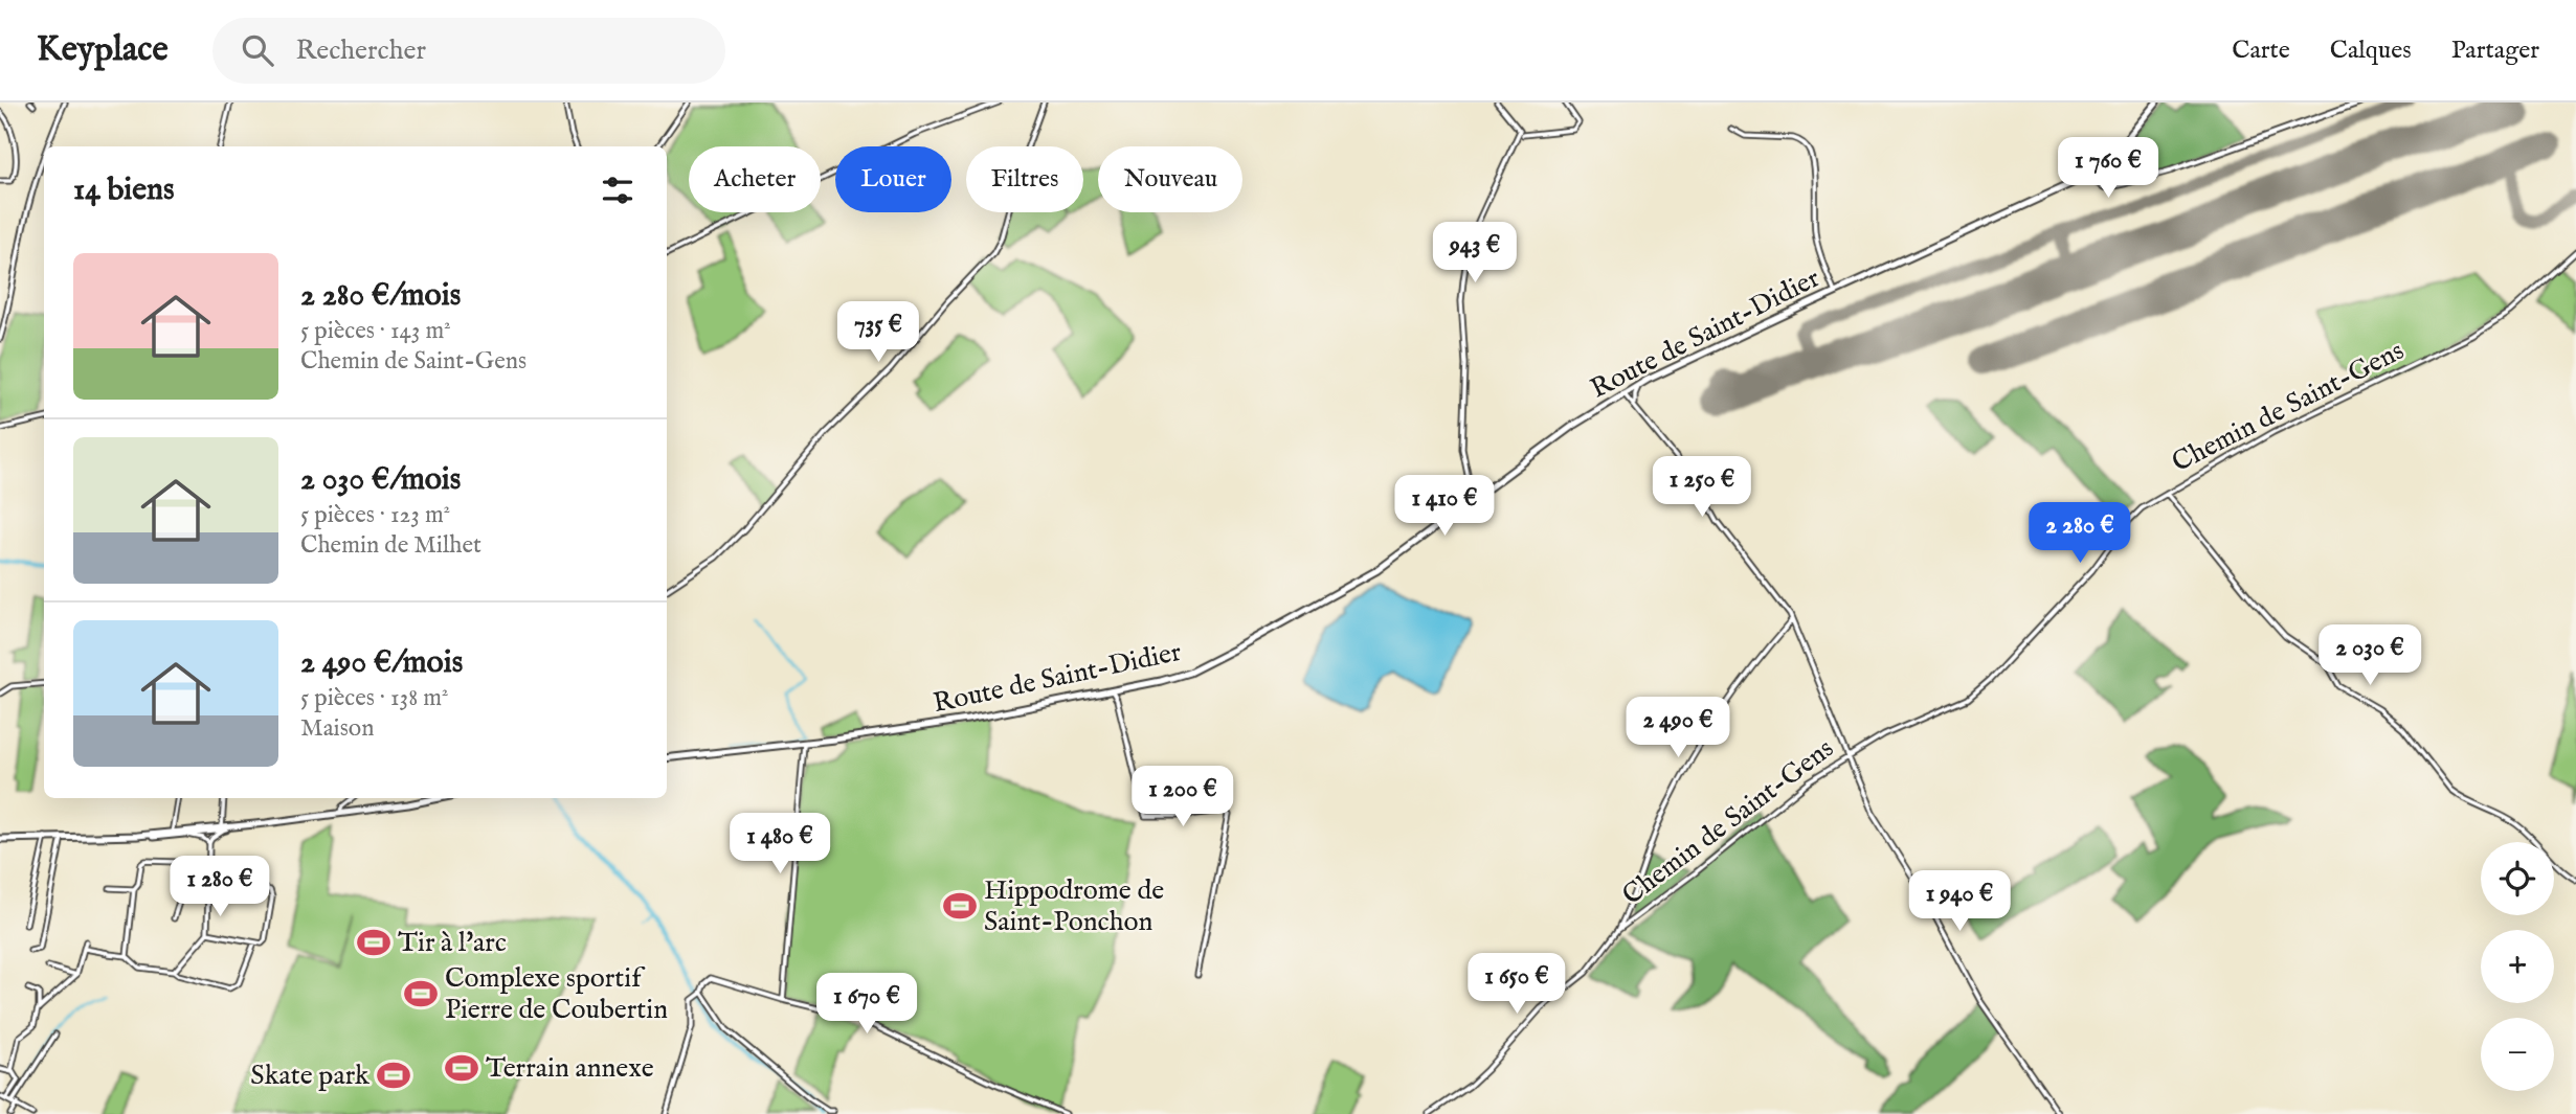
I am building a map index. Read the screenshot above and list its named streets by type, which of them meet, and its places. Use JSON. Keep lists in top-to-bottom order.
{
  "streets": {
    "main road": ["Route de Saint-Didier"],
    "street": ["Chemin de Saint-Gens"]
  },
  "places": {
    "sports": [
      "Hippodrome de Saint-Ponchon",
      "Tir à l'arc",
      "Complexe sportif Pierre de Coubertin",
      "Terrain annexe",
      "Skate park"
    ]
  },
  "page": {
    "header": "Keyplace",
    "search": "Rechercher",
    "nav": ["Carte", "Calques", "Partager"],
    "price": [
      "1 760 €",
      "943 €",
      "735 €",
      "1 250 €",
      "1 410 €",
      "2 280 €",
      "2 030 €",
      "2 490 €",
      "1 200 €",
      "1 480 €",
      "1 280 €",
      "1 940 €",
      "1 650 €",
      "1 670 €"
    ],
    "chip": [
      "Acheter",
      "Louer",
      "Filtres",
      "Nouveau"
    ],
    "heading": "14 biens",
    "list": [
      {
        "name": "2 280 €/mois",
        "note": "5 pièces · 143 m² · Chemin de Saint-Gens"
      },
      {
        "name": "2 030 €/mois",
        "note": "5 pièces · 123 m² · Chemin de Milhet"
      },
      {
        "name": "2 490 €/mois",
        "note": "5 pièces · 138 m² · Maison"
      }
    ],
    "map_buttons": ["+", "−"]
  }
}
